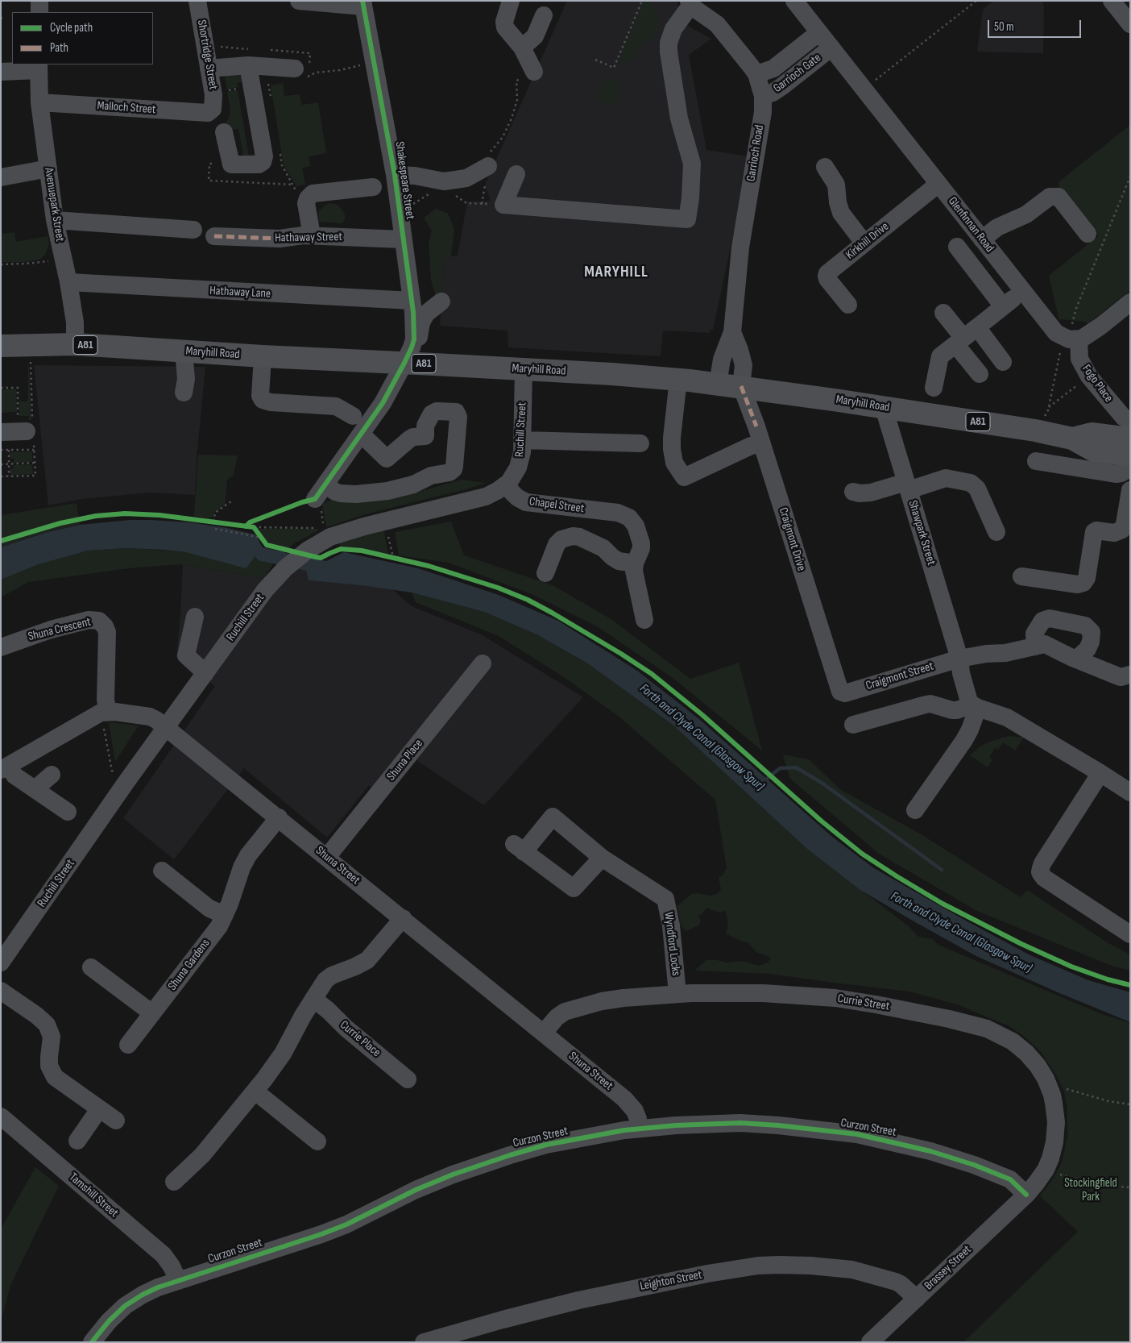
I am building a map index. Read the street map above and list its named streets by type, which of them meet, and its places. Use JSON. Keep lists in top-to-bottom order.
{
  "streets": {
    "main road": ["A81", "Maryhill Road"],
    "street": [
      "Shortridge Street",
      "Garrioch Gate",
      "Malloch Street",
      "Garrioch Road",
      "Shakespeare Street",
      "Avenuepark Street",
      "Glenfinnan Road",
      "Hathaway Street",
      "Kirkhill Drive",
      "Hathaway Lane",
      "Fogo Place",
      "Ruchill Street",
      "Chapel Street",
      "Shawpark Street",
      "Craigmont Drive",
      "Shuna Crescent",
      "Craigmont Street",
      "Shuna Place",
      "Shuna Street",
      "Wyndford Locks",
      "Shuna Gardens",
      "Currie Street",
      "Currie Place",
      "Curzon Street",
      "Tamshill Street",
      "Brassey Street",
      "Leighton Street"
    ]
  },
  "crossings": [
    ["Shortridge Street", "Malloch Street"],
    ["Garrioch Gate", "Garrioch Road"],
    ["Garrioch Gate", "Glenfinnan Road"],
    ["Malloch Street", "Avenuepark Street"],
    ["Garrioch Road", "Maryhill Road"],
    ["Garrioch Road", "Craigmont Drive"],
    ["Shakespeare Street", "Hathaway Street"],
    ["Shakespeare Street", "Hathaway Lane"],
    ["Shakespeare Street", "Maryhill Road"],
    ["Avenuepark Street", "Hathaway Lane"],
    ["Avenuepark Street", "Maryhill Road"],
    ["Glenfinnan Road", "Kirkhill Drive"],
    ["Glenfinnan Road", "Fogo Place"],
    ["Maryhill Road", "Ruchill Street"],
    ["Maryhill Road", "Shawpark Street"],
    ["Maryhill Road", "Craigmont Drive"],
    ["Ruchill Street", "Chapel Street"],
    ["Ruchill Street", "Shuna Street"],
    ["Shawpark Street", "Craigmont Street"],
    ["Craigmont Drive", "Craigmont Street"],
    ["Shuna Crescent", "Shuna Street"],
    ["Shuna Place", "Shuna Street"],
    ["Shuna Street", "Shuna Gardens"],
    ["Shuna Street", "Currie Street"],
    ["Shuna Street", "Curzon Street"],
    ["Wyndford Locks", "Currie Street"],
    ["Currie Street", "Curzon Street"],
    ["Currie Street", "Brassey Street"],
    ["Curzon Street", "Tamshill Street"],
    ["Curzon Street", "Brassey Street"],
    ["Brassey Street", "Leighton Street"]
  ],
  "districts": ["MARYHILL"],
  "water": ["Forth and Clyde Canal (Glasgow Spur)"],
  "parks": ["Stockingfield Park"],
  "legend": ["Cycle path", "Path"],
  "scale_bar": "50 m"
}
